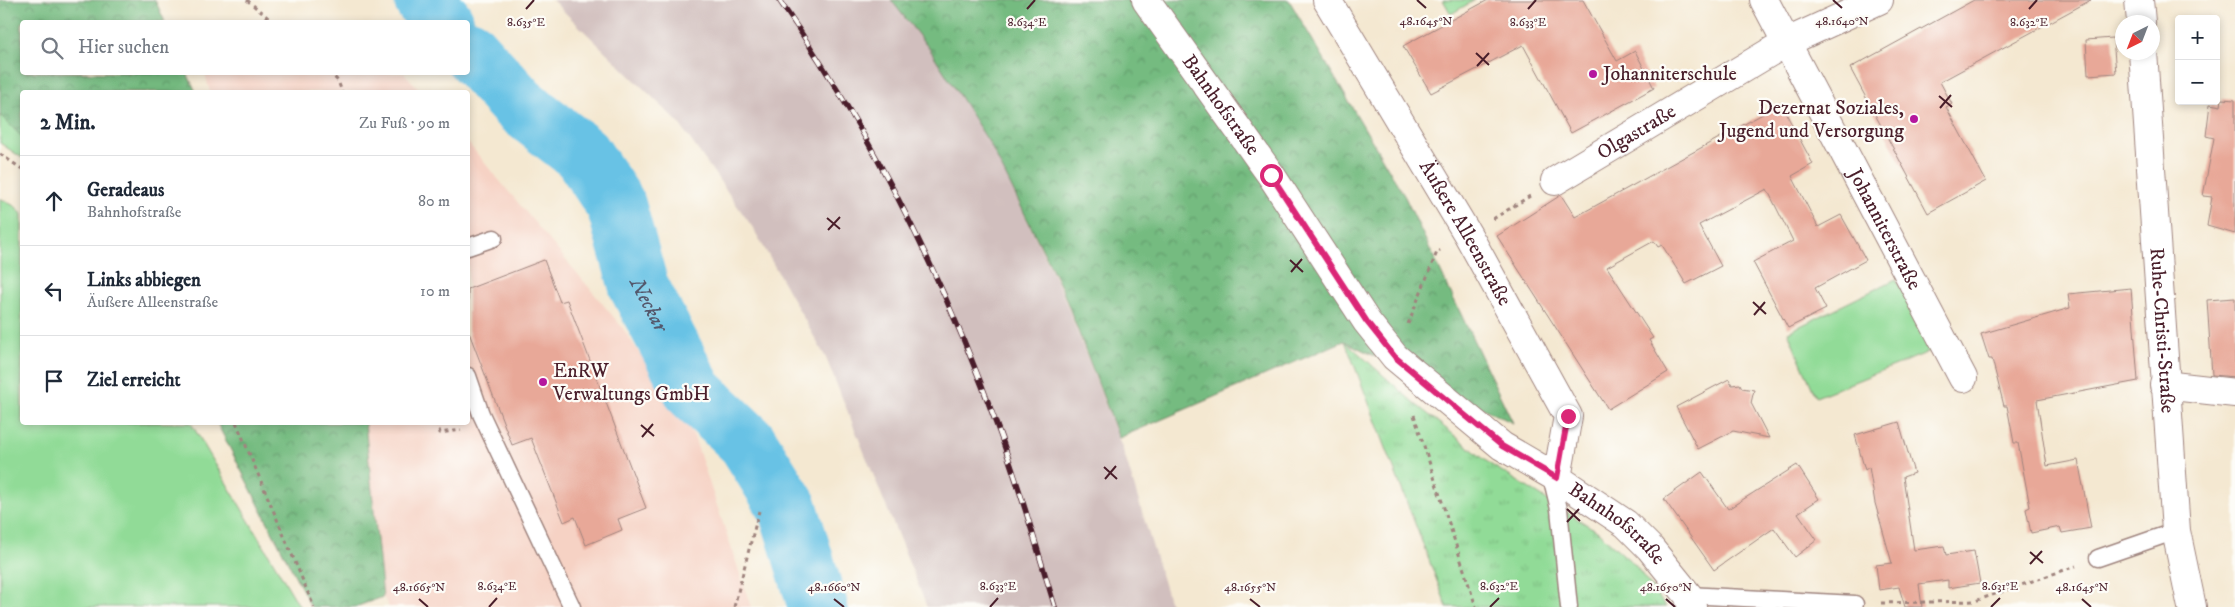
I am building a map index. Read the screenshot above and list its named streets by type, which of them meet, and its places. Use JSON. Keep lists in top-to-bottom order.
{
  "streets": {
    "street": [
      "Bahnhofstraße",
      "Olgastraße",
      "Johanniterstraße",
      "Äußere Alleenstraße",
      "Ruhe-Christi-Straße"
    ]
  },
  "crossings": [
    ["Bahnhofstraße", "Äußere Alleenstraße"],
    ["Olgastraße", "Johanniterstraße"]
  ],
  "water": ["Neckar"],
  "places": ["Johanniterschule", "Dezernat Soziales, Jugend und Versorgung", "EnRW Verwaltungs GmbH"],
  "north": "bottom left",
  "page": {
    "map_buttons": ["+", "−"],
    "search": "Hier suchen",
    "heading": ["2 Min.", "Zu Fuß · 90 m"],
    "list": [
      ["Geradeaus", "Bahnhofstraße", "80 m"],
      ["Links abbiegen", "Äußere Alleenstraße", "10 m"],
      "Ziel erreicht"
    ]
  },
  "coordinates": [
    "48.1645°N",
    "48.1640°N",
    "8.635°E",
    "8.634°E",
    "8.633°E",
    "8.632°E",
    "8.631°E",
    "48.1665°N",
    "48.1660°N",
    "48.1655°N",
    "48.1650°N"
  ]
}
